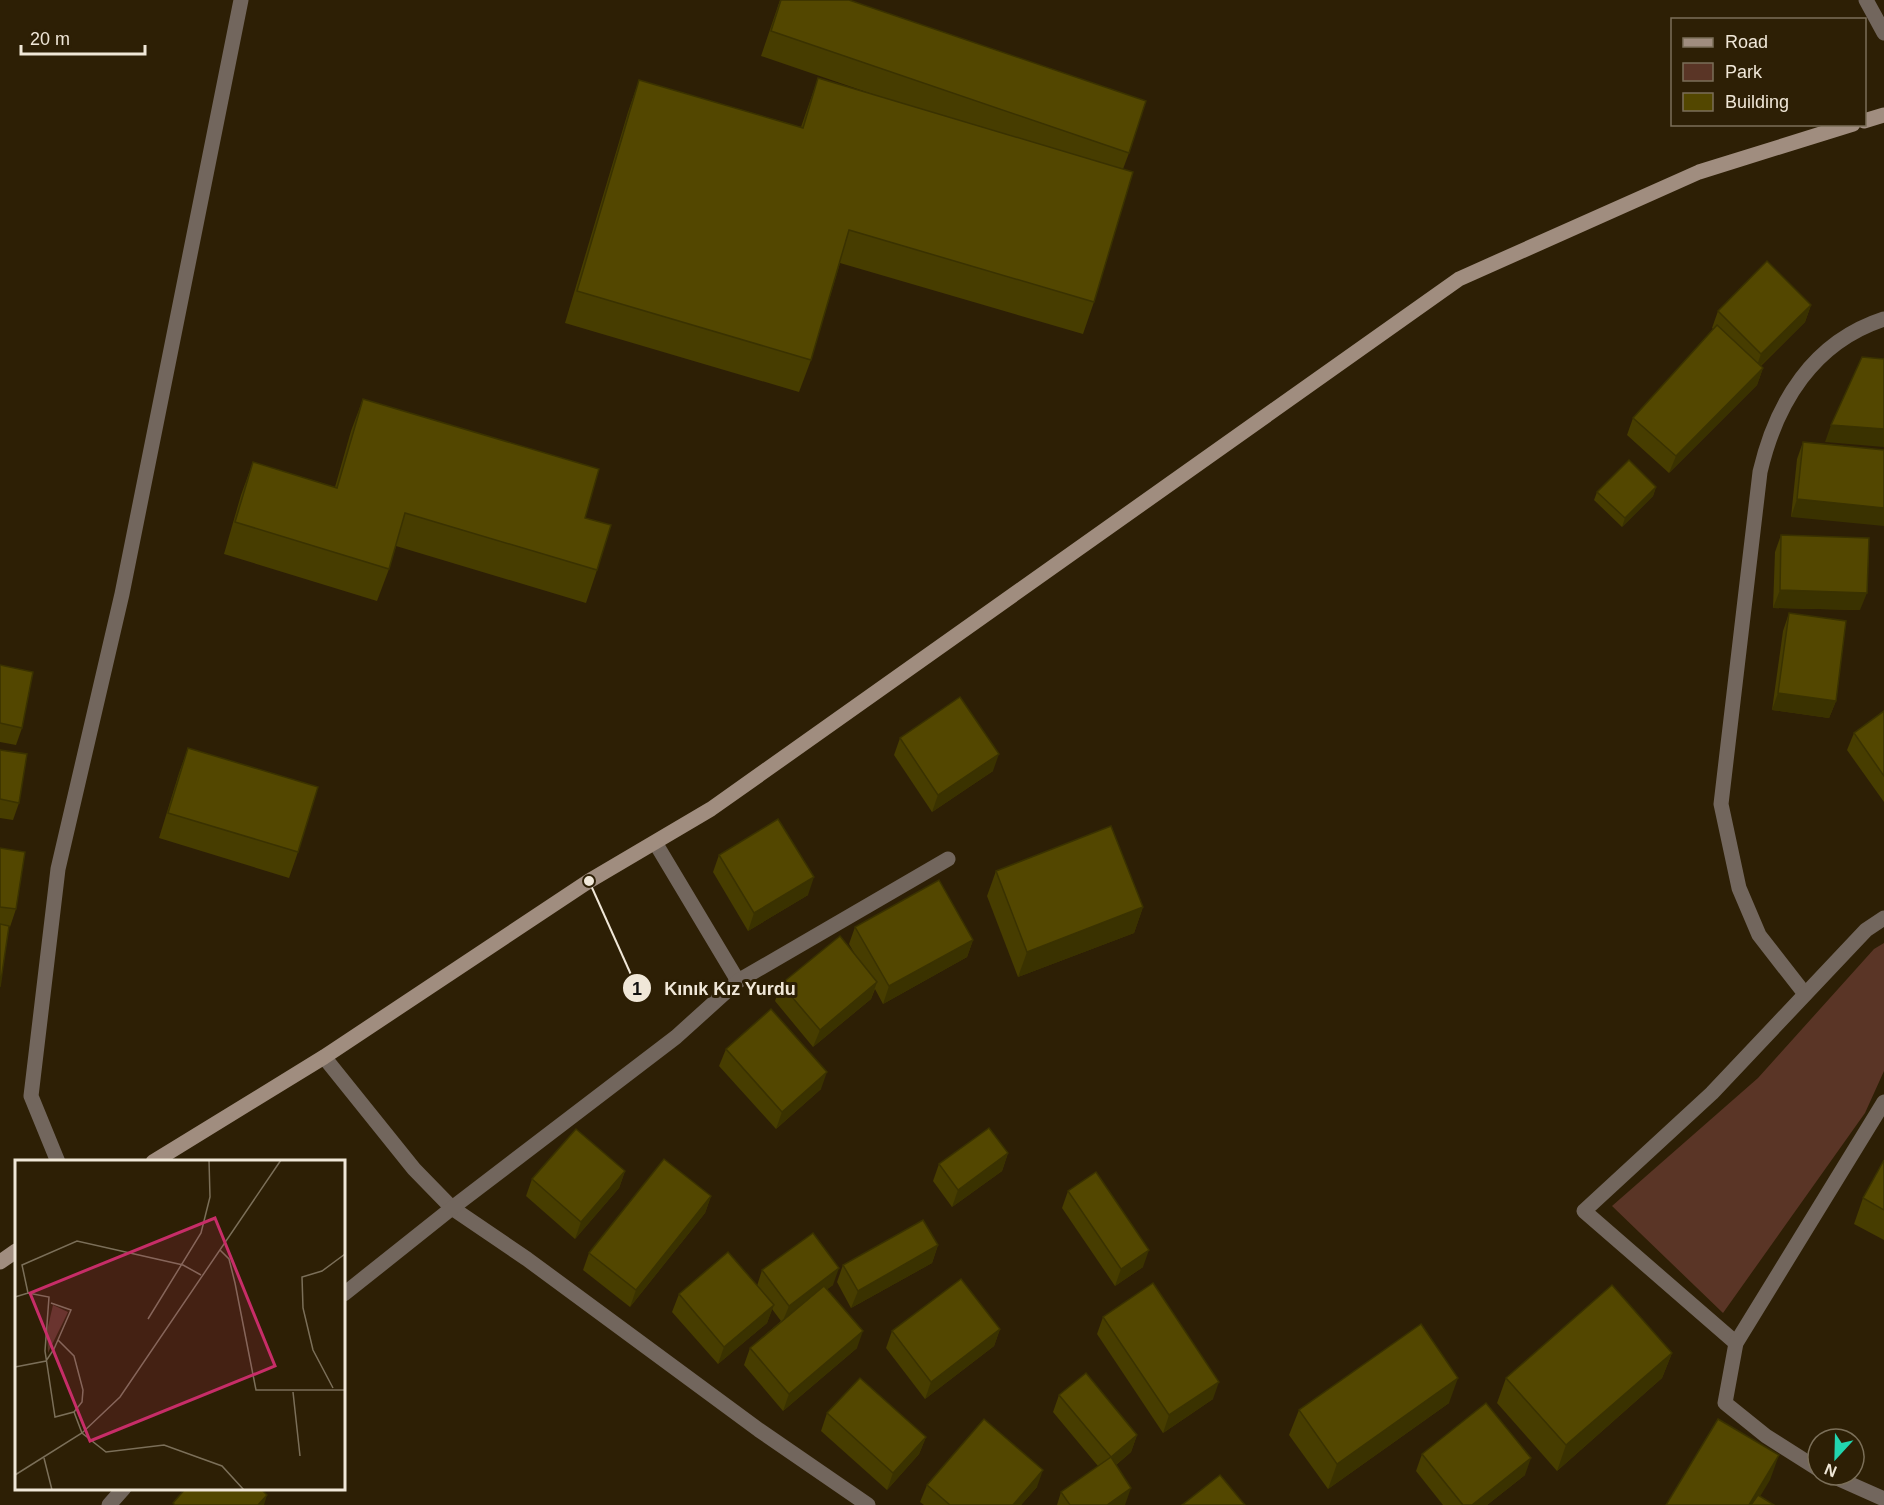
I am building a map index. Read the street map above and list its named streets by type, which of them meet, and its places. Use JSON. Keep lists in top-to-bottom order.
{
  "places": ["Kınık Kız Yurdu"],
  "legend": ["Road", "Park", "Building"],
  "scale_bar": "20 m",
  "north": "bottom"
}
